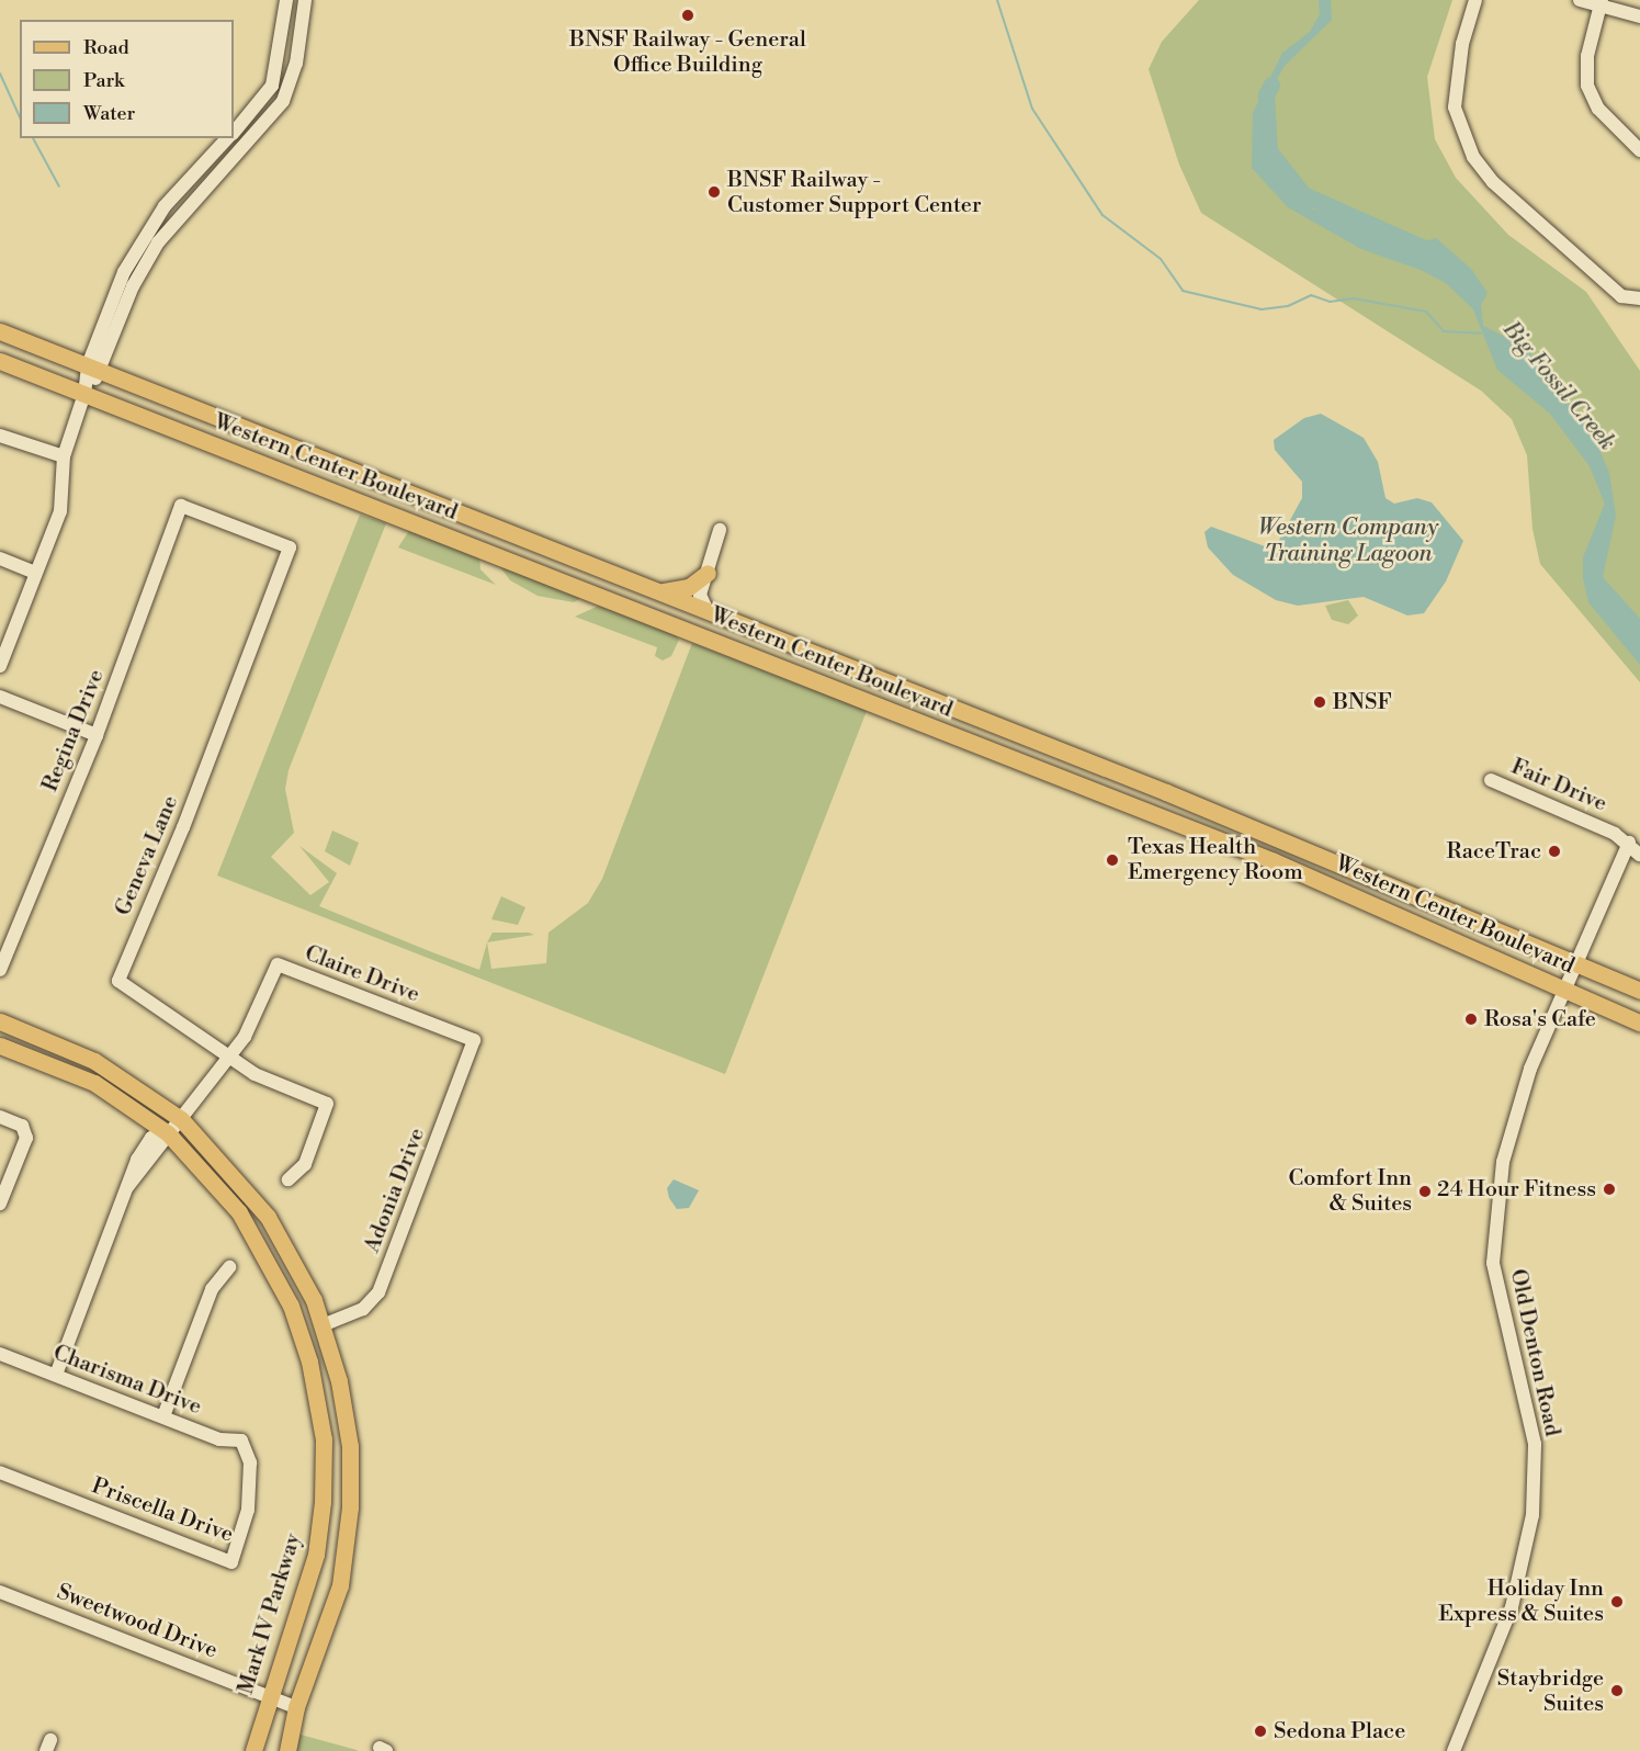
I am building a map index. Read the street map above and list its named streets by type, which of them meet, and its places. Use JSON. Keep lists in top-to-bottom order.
{
  "streets": {
    "main road": ["Western Center Boulevard", "Mark IV Parkway"],
    "street": [
      "Regina Drive",
      "Fair Drive",
      "Geneva Lane",
      "Claire Drive",
      "Adonia Drive",
      "Old Denton Road",
      "Charisma Drive",
      "Priscella Drive",
      "Sweetwood Drive"
    ]
  },
  "crossings": [
    ["Western Center Boulevard", "Old Denton Road"],
    ["Regina Drive", "Geneva Lane"],
    ["Fair Drive", "Old Denton Road"],
    ["Geneva Lane", "Claire Drive"],
    ["Claire Drive", "Adonia Drive"],
    ["Claire Drive", "Charisma Drive"],
    ["Claire Drive", "Mark IV Parkway"],
    ["Charisma Drive", "Priscella Drive"],
    ["Mark IV Parkway", "Sweetwood Drive"]
  ],
  "water": ["Big Fossil Creek", "Western Company Training Lagoon"],
  "places": [
    "BNSF Railway - General Office Building",
    "BNSF Railway - Customer Support Center",
    "BNSF",
    "RaceTrac",
    "Texas Health Emergency Room",
    "Rosa's Cafe",
    "24 Hour Fitness",
    "Comfort Inn & Suites",
    "Holiday Inn Express & Suites",
    "Staybridge Suites",
    "Sedona Place"
  ],
  "legend": ["Road", "Park", "Water"]
}
